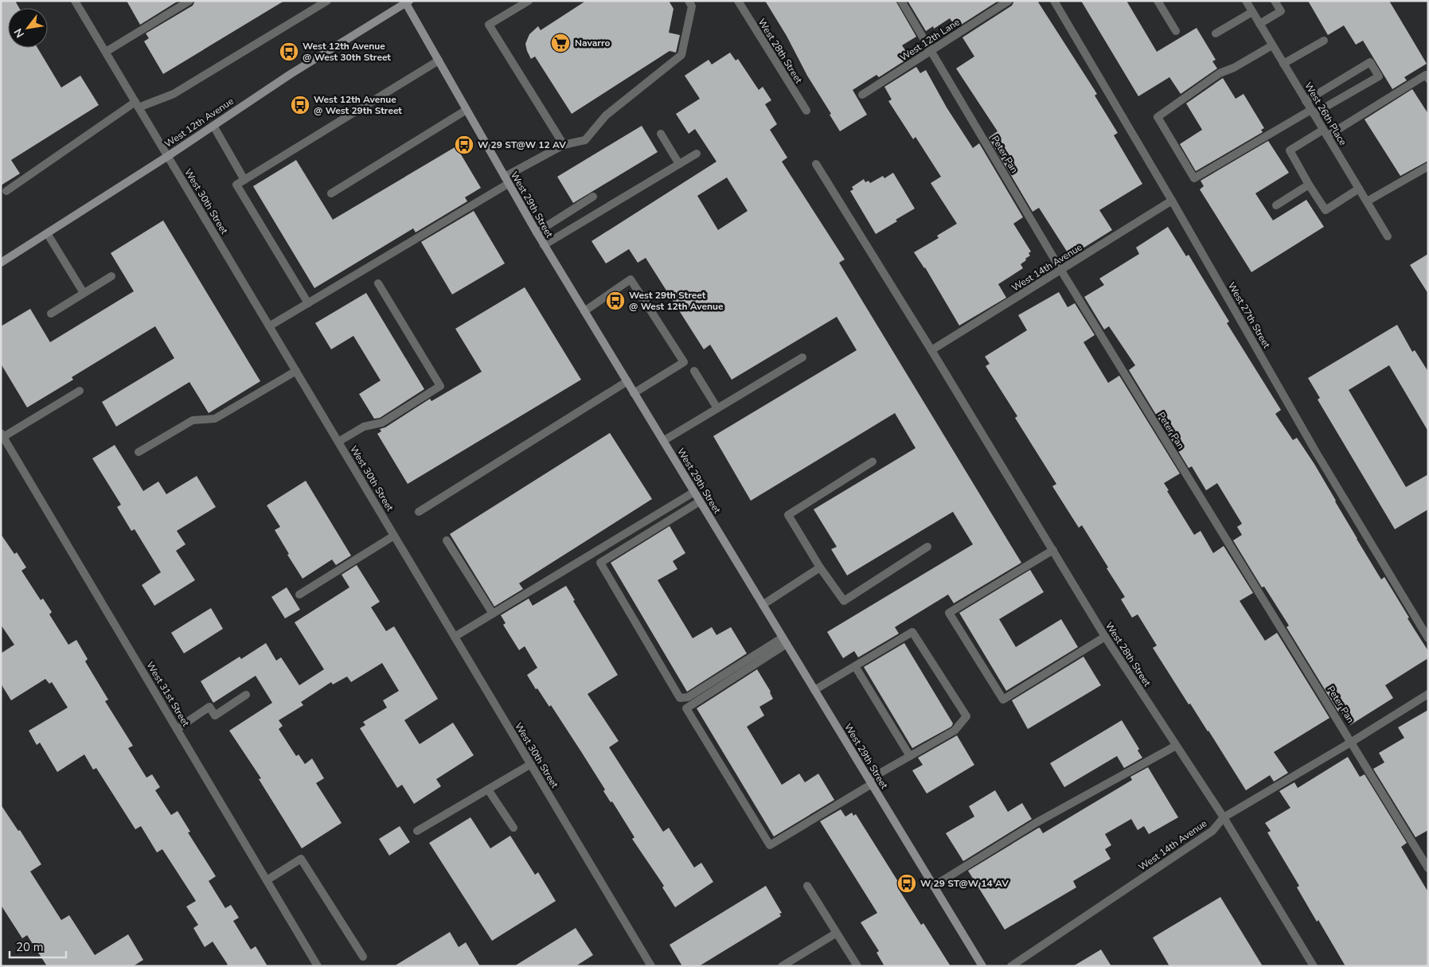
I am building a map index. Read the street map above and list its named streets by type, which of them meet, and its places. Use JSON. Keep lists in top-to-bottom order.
{
  "streets": {
    "street": [
      "West 12th Lane",
      "West 28th Street",
      "West 26th Place",
      "West 12th Avenue",
      "Peter Pan",
      "West 30th Street",
      "West 29th Street",
      "West 14th Avenue",
      "West 27th Street",
      "West 31st Street"
    ]
  },
  "crossings": [
    ["West 12th Lane", "Peter Pan"],
    ["West 28th Street", "West 14th Avenue"],
    ["West 12th Avenue", "West 30th Street"],
    ["West 12th Avenue", "West 29th Street"],
    ["Peter Pan", "West 14th Avenue"],
    ["West 14th Avenue", "West 27th Street"]
  ],
  "places": {
    "supermarket": ["Navarro"],
    "bus stop": [
      "West 12th Avenue @ West 30th Street",
      "West 12th Avenue @ West 29th Street",
      "W 29 ST@W 12 AV",
      "West 29th Street @ West 12th Avenue",
      "W 29 ST@W 14 AV"
    ]
  },
  "scale_bar": "20 m",
  "north": "bottom left"
}
